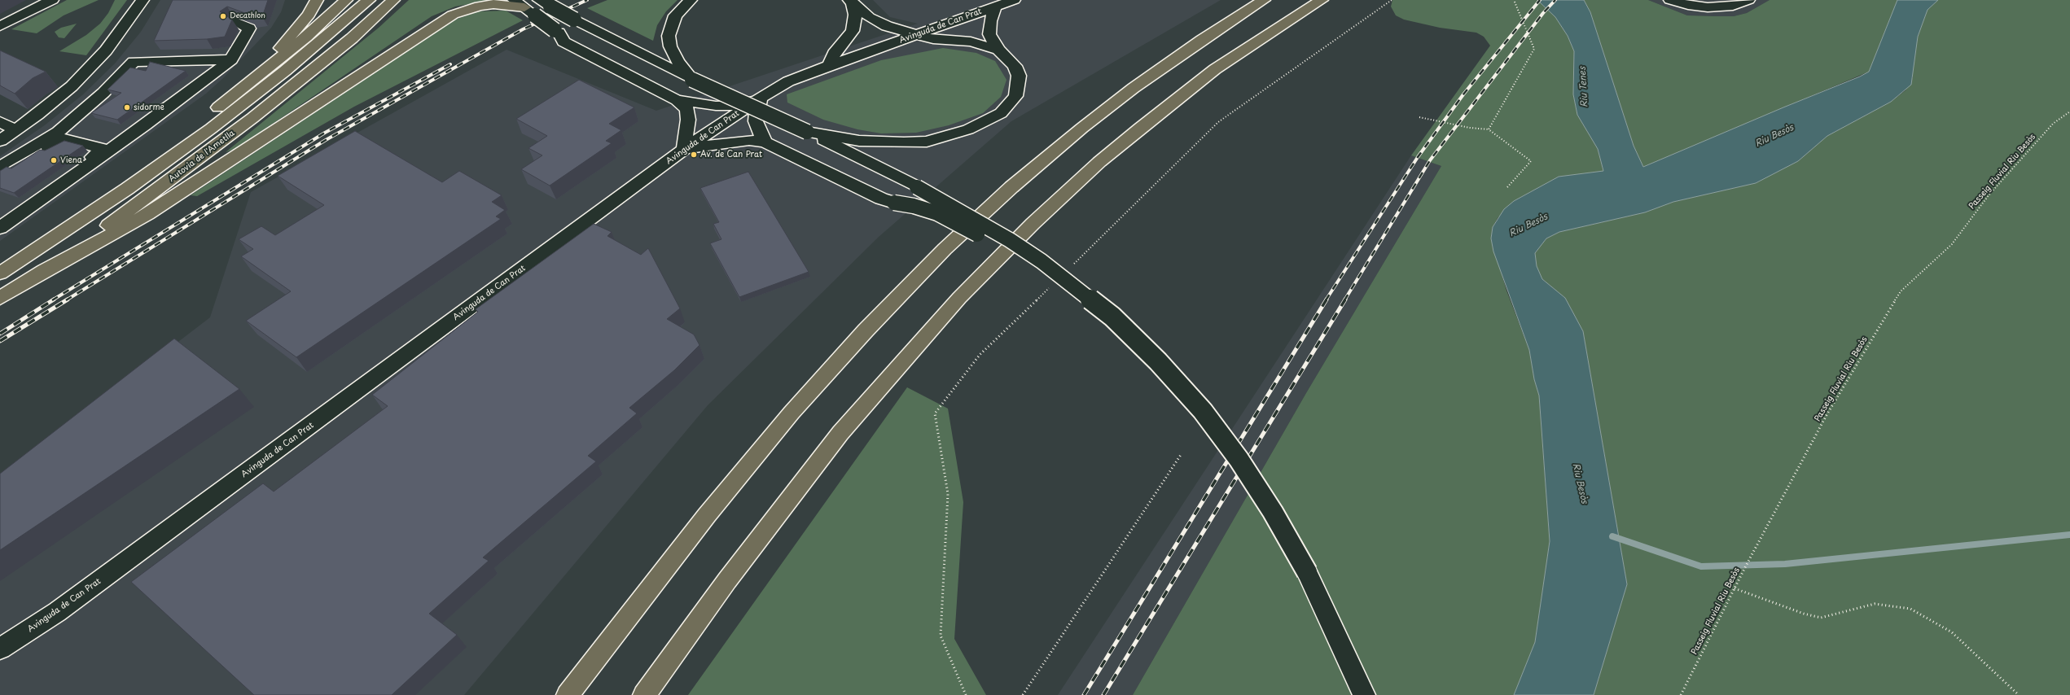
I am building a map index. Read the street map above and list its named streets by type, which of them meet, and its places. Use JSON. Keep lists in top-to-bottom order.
{
  "streets": {
    "highway": ["Autovia de l'Ametlla"],
    "street": ["Avinguda de Can Prat"],
    "path": ["Passeig Fluvial Riu Besòs"]
  },
  "water": ["Riu Tenes", "Riu Besòs"],
  "places": [
    "Decathlon",
    "sidorme",
    "Av. de Can Prat",
    "Viena"
  ]
}
